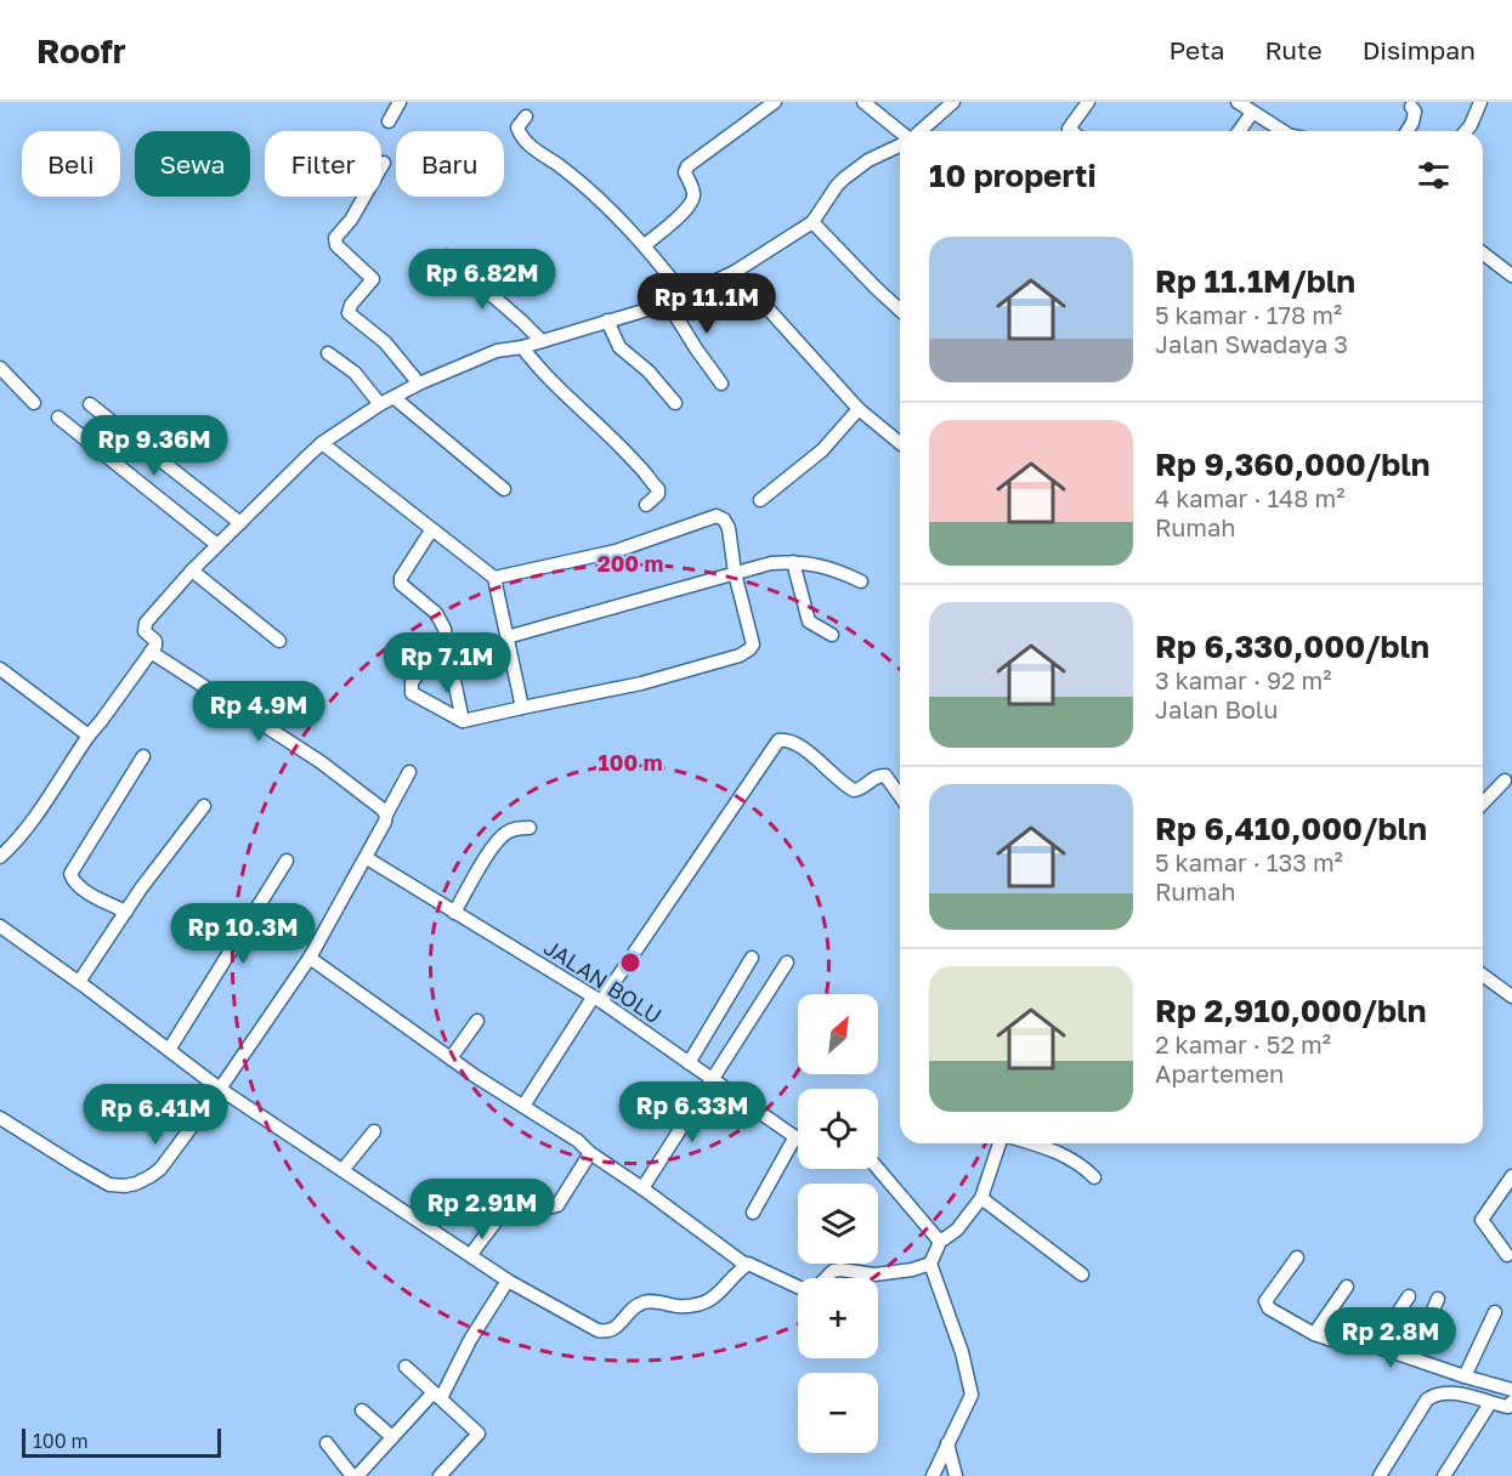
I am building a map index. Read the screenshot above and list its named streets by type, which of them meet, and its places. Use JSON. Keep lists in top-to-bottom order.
{
  "streets": {
    "street": ["JALAN BOLU"]
  },
  "scale_bar": "100 m",
  "north": "top right",
  "page": {
    "header": "Roofr",
    "nav": ["Peta", "Rute", "Disimpan"],
    "chip": [
      "Beli",
      "Sewa",
      "Filter",
      "Baru"
    ],
    "heading": "10 properti",
    "list": [
      {
        "name": "Rp 11.1M/bln",
        "note": "5 kamar · 178 m² · Jalan Swadaya 3"
      },
      {
        "name": "Rp 9,360,000/bln",
        "note": "4 kamar · 148 m² · Rumah"
      },
      {
        "name": "Rp 6,330,000/bln",
        "note": "3 kamar · 92 m² · Jalan Bolu"
      },
      {
        "name": "Rp 6,410,000/bln",
        "note": "5 kamar · 133 m² · Rumah"
      },
      {
        "name": "Rp 2,910,000/bln",
        "note": "2 kamar · 52 m² · Apartemen"
      }
    ],
    "price": [
      "Rp 6.82M",
      "Rp 11.1M",
      "Rp 9.36M",
      "Rp 7.1M",
      "Rp 4.9M",
      "Rp 10.3M",
      "Rp 6.33M",
      "Rp 6.41M",
      "Rp 2.91M",
      "Rp 2.8M"
    ],
    "map_buttons": ["+", "−"],
    "scale": "100 m"
  },
  "rings": ["200 m", "100 m"]
}
